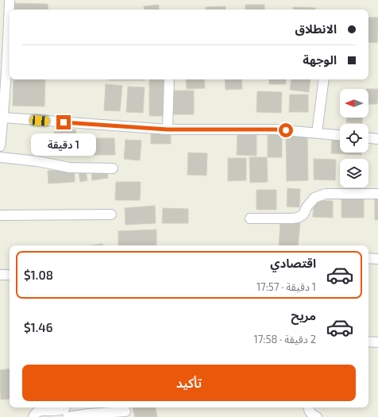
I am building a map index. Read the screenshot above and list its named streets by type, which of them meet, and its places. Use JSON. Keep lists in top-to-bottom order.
{
  "north": "left",
  "page": {
    "banner": ["الانطلاق", "الوجهة"],
    "bubble": "1 دقيقة",
    "list": [
      {
        "name": "اقتصادي",
        "note": "1 دقيقة · 17:57",
        "value": "$1.08"
      },
      {
        "name": "مريح",
        "note": "2 دقيقة · 17:58",
        "value": "$1.46"
      }
    ],
    "buttons": "تأكيد"
  }
}
